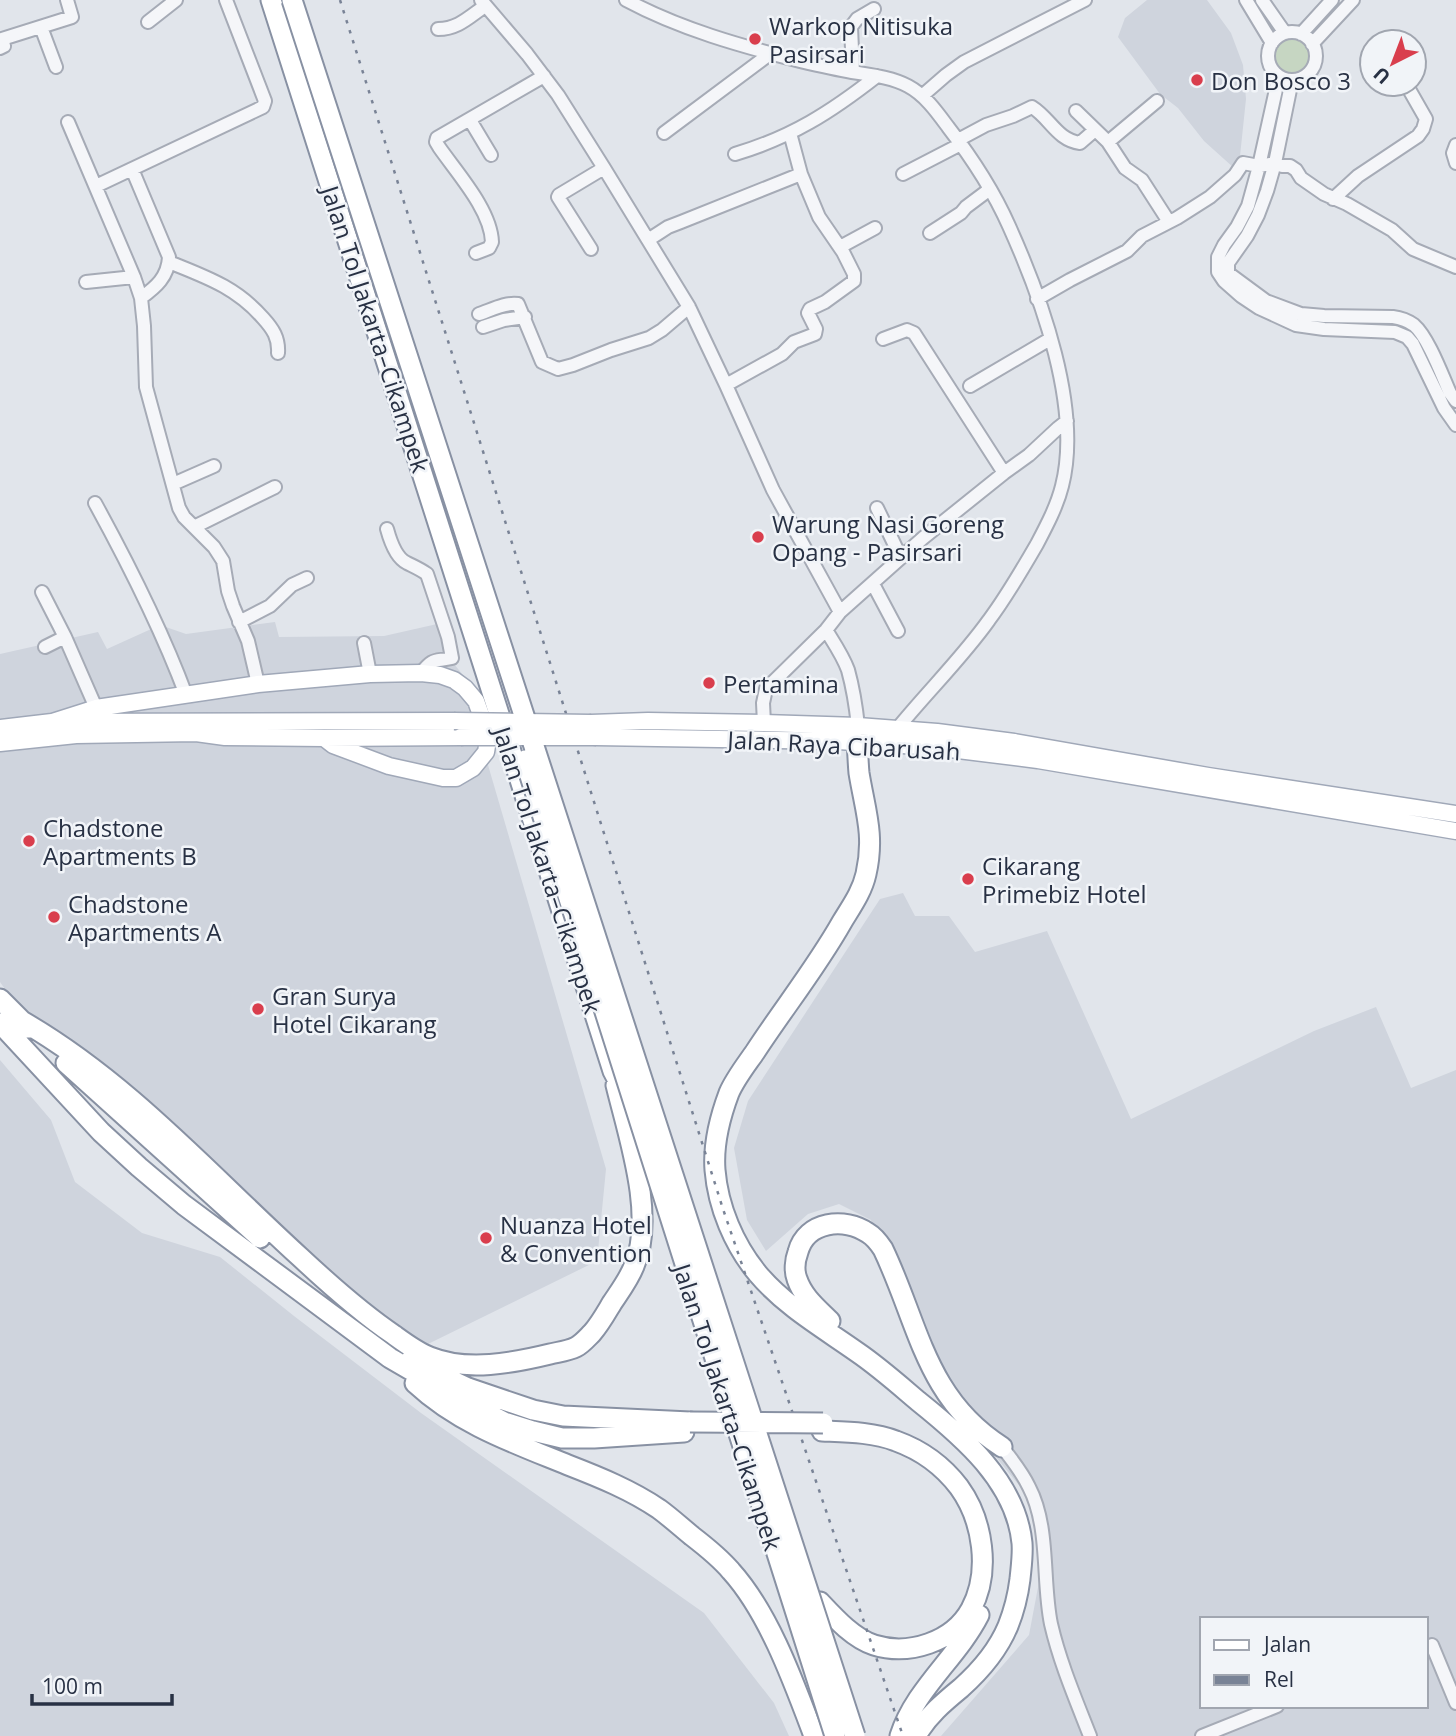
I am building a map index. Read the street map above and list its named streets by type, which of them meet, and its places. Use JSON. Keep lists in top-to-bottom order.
{
  "streets": {
    "highway": ["Jalan Tol Jakarta–Cikampek"],
    "main road": ["Jalan Raya Cibarusah"]
  },
  "places": [
    "Warkop Nitisuka Pasirsari",
    "Don Bosco 3",
    "Warung Nasi Goreng Opang - Pasirsari",
    "Pertamina",
    "Chadstone Apartments B",
    "Cikarang Primebiz Hotel",
    "Chadstone Apartments A",
    "Gran Surya Hotel Cikarang",
    "Nuanza Hotel & Convention"
  ],
  "legend": ["Jalan", "Rel"],
  "scale_bar": "100 m",
  "north": "bottom left"
}
